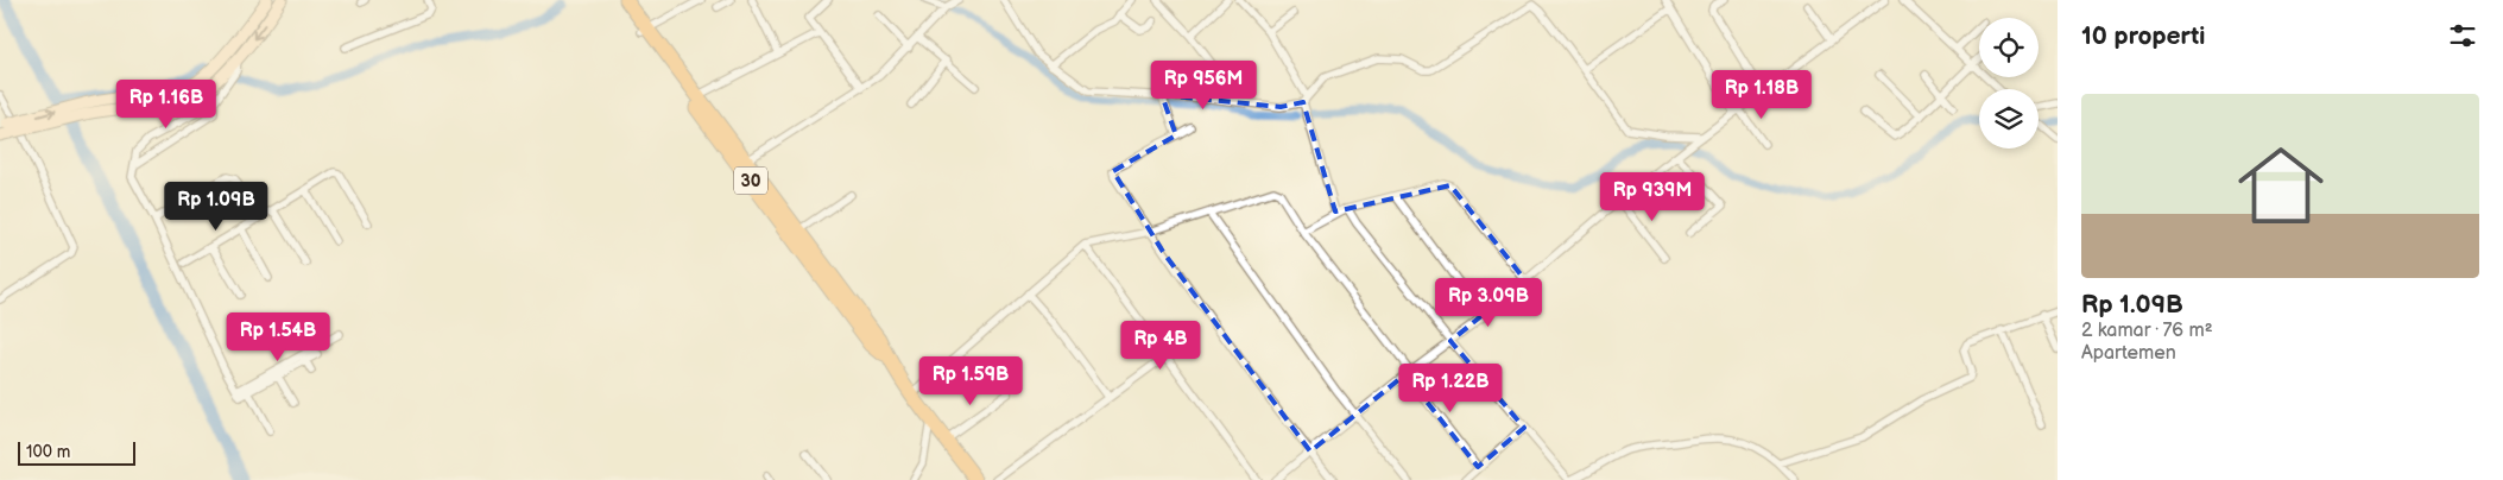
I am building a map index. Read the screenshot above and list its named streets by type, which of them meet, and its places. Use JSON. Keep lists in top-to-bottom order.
{
  "streets": {
    "highway": ["30"]
  },
  "scale_bar": "100 m",
  "page": {
    "heading": "10 properti",
    "price": [
      "Rp 956M",
      "Rp 1.18B",
      "Rp 1.16B",
      "Rp 939M",
      "Rp 1.09B",
      "Rp 3.09B",
      "Rp 1.54B",
      "Rp 4B",
      "Rp 1.59B",
      "Rp 1.22B"
    ],
    "list": [
      {
        "name": "Rp 1.09B",
        "note": "2 kamar · 76 m² · Apartemen"
      }
    ],
    "scale": "100 m"
  }
}
